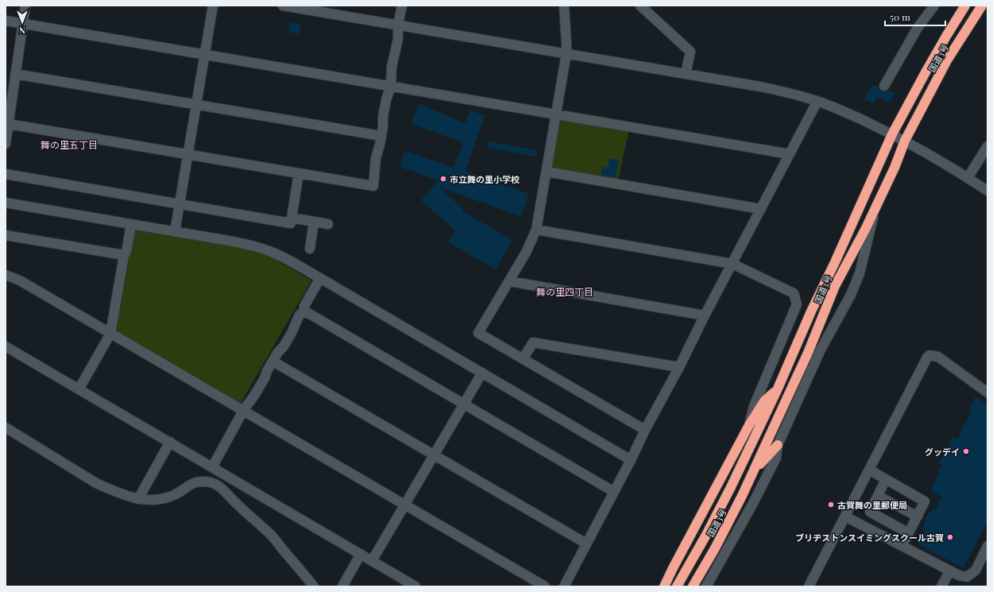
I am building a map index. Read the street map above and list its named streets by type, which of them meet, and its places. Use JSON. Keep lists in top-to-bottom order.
{
  "streets": {
    "highway": ["国道3号"]
  },
  "districts": ["舞の里五丁目", "舞の里四丁目"],
  "places": [
    "市立舞の里小学校",
    "グッデイ",
    "古賀舞の里郵便局",
    "ブリヂストンスイミングスクール古賀"
  ],
  "scale_bar": "50 m",
  "north": "bottom"
}
